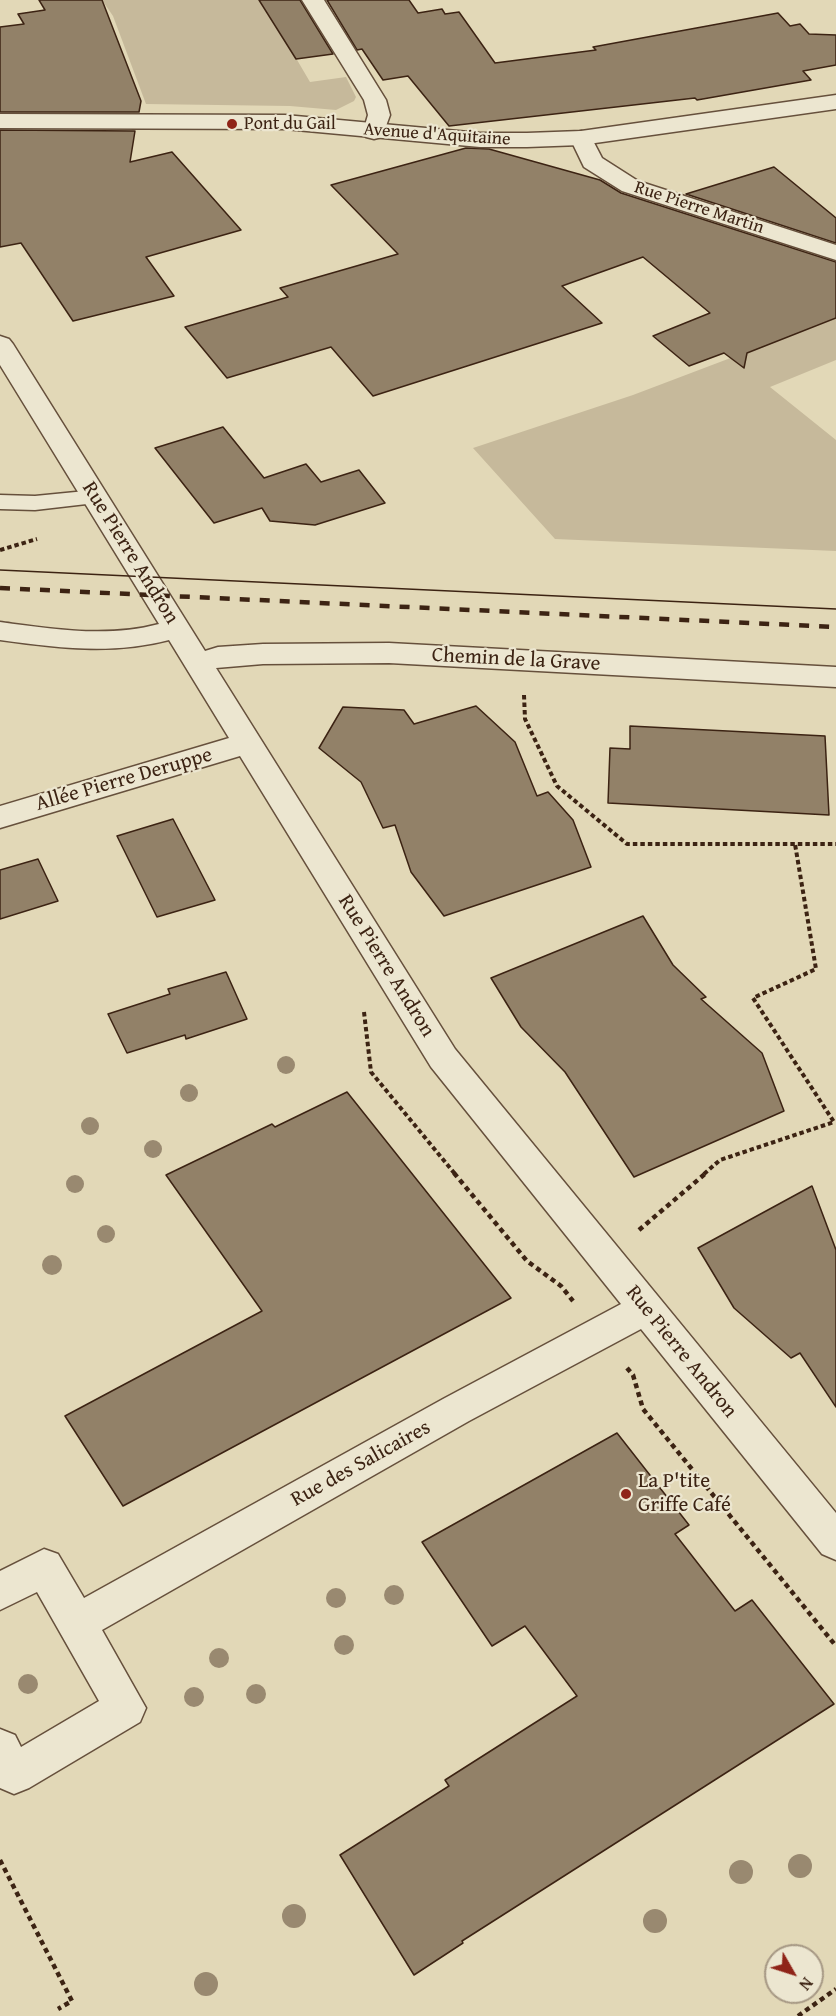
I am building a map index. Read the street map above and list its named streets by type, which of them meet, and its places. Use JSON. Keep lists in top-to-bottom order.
{
  "streets": {
    "street": [
      "Avenue d'Aquitaine",
      "Rue Pierre Martin",
      "Rue Pierre Andron",
      "Chemin de la Grave",
      "Allée Pierre Deruppe",
      "Rue des Salicaires"
    ]
  },
  "crossings": [
    ["Avenue d'Aquitaine", "Rue Pierre Martin"],
    ["Rue Pierre Andron", "Chemin de la Grave"],
    ["Rue Pierre Andron", "Allée Pierre Deruppe"],
    ["Rue Pierre Andron", "Rue des Salicaires"]
  ],
  "places": ["Pont du Gail", "La P'tite Griffe Café"],
  "north": "bottom right"
}
